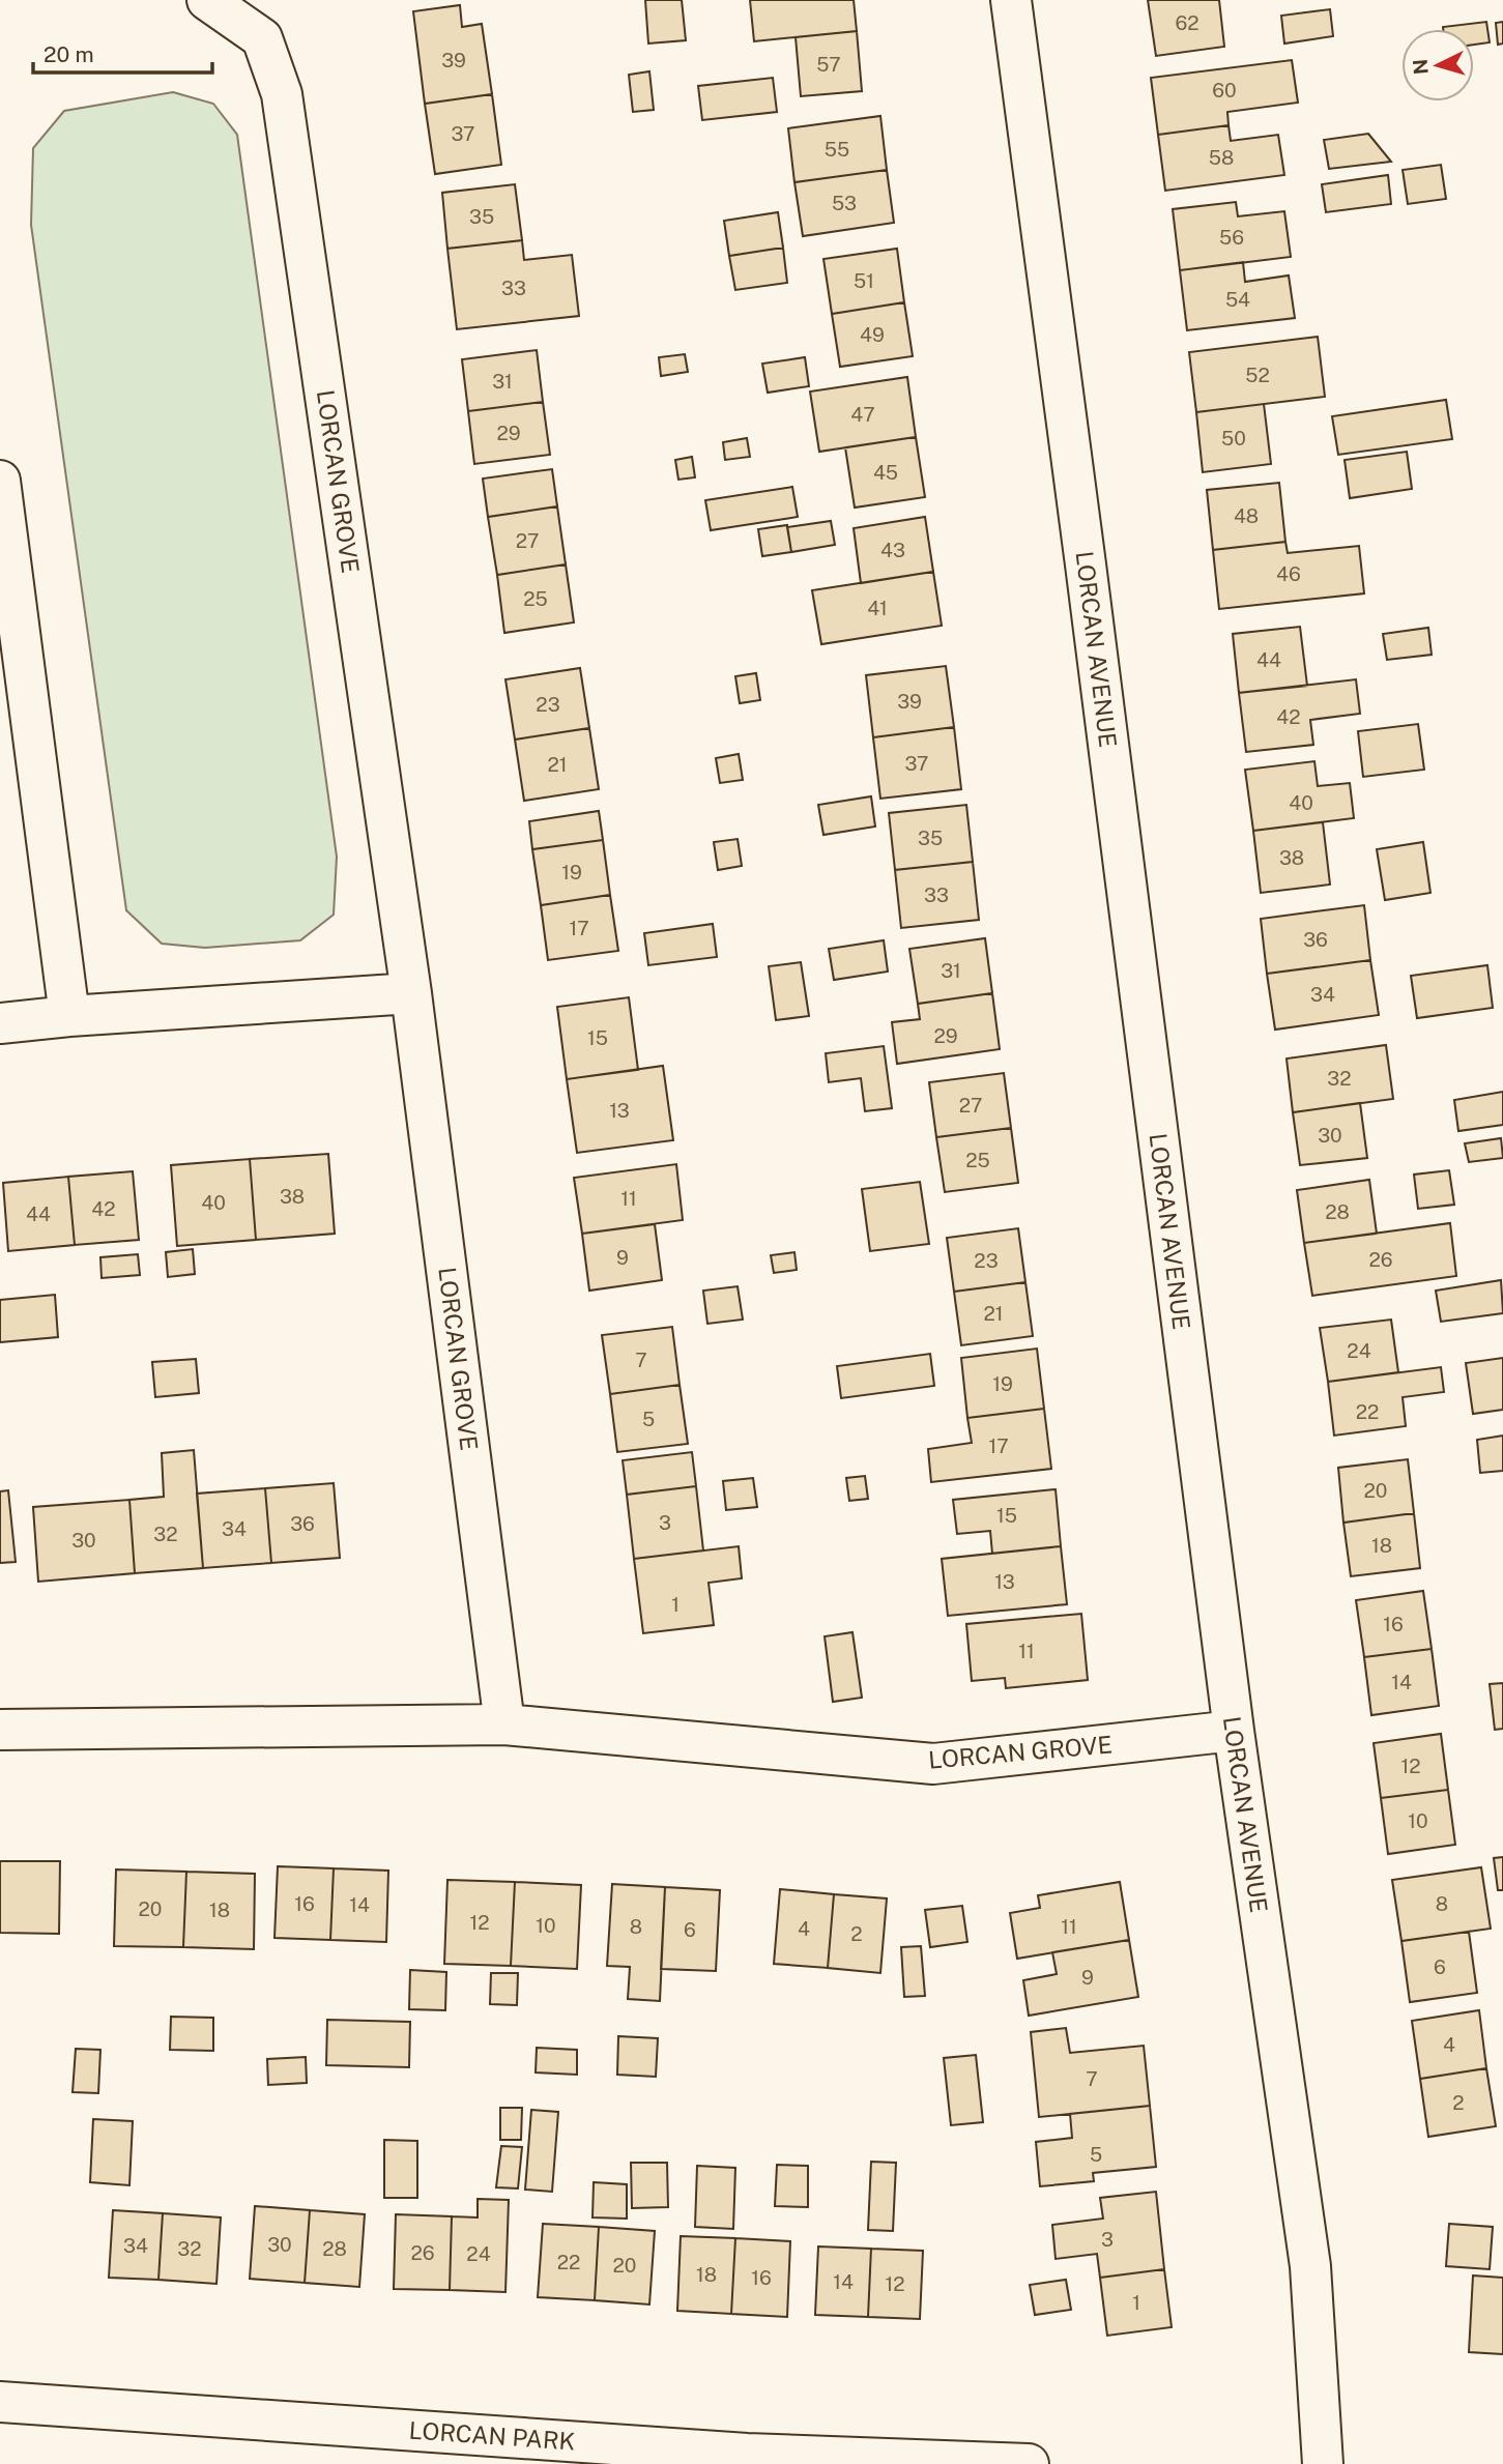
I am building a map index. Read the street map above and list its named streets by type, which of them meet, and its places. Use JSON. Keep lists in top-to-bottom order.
{
  "streets": {
    "street": ["LORCAN GROVE", "LORCAN AVENUE", "LORCAN PARK"]
  },
  "crossings": [
    ["LORCAN GROVE", "LORCAN AVENUE"]
  ],
  "house_numbers": [
    "62",
    "39",
    "57",
    "60",
    "37",
    "55",
    "58",
    "53",
    "35",
    "56",
    "51",
    "33",
    "54",
    "49",
    "52",
    "31",
    "47",
    "29",
    "50",
    "45",
    "48",
    "27",
    "43",
    "46",
    "25",
    "41",
    "44",
    "39",
    "23",
    "42",
    "37",
    "21",
    "40",
    "35",
    "38",
    "19",
    "33",
    "17",
    "36",
    "31",
    "34",
    "29",
    "15",
    "32",
    "27",
    "13",
    "30",
    "25",
    "38",
    "11",
    "40",
    "42",
    "28",
    "44",
    "9",
    "26",
    "23",
    "21",
    "24",
    "7",
    "19",
    "22",
    "5",
    "17",
    "20",
    "15",
    "3",
    "36",
    "34",
    "32",
    "30",
    "18",
    "13",
    "1",
    "16",
    "11",
    "14",
    "12",
    "10",
    "16",
    "8",
    "14",
    "20",
    "18",
    "12",
    "10",
    "8",
    "11",
    "4",
    "6",
    "2",
    "6",
    "9",
    "4",
    "7",
    "2",
    "5",
    "3",
    "30",
    "34",
    "32",
    "28",
    "26",
    "24",
    "22",
    "20",
    "18",
    "16",
    "14",
    "12",
    "1"
  ],
  "scale_bar": "20 m",
  "north": "left"
}
